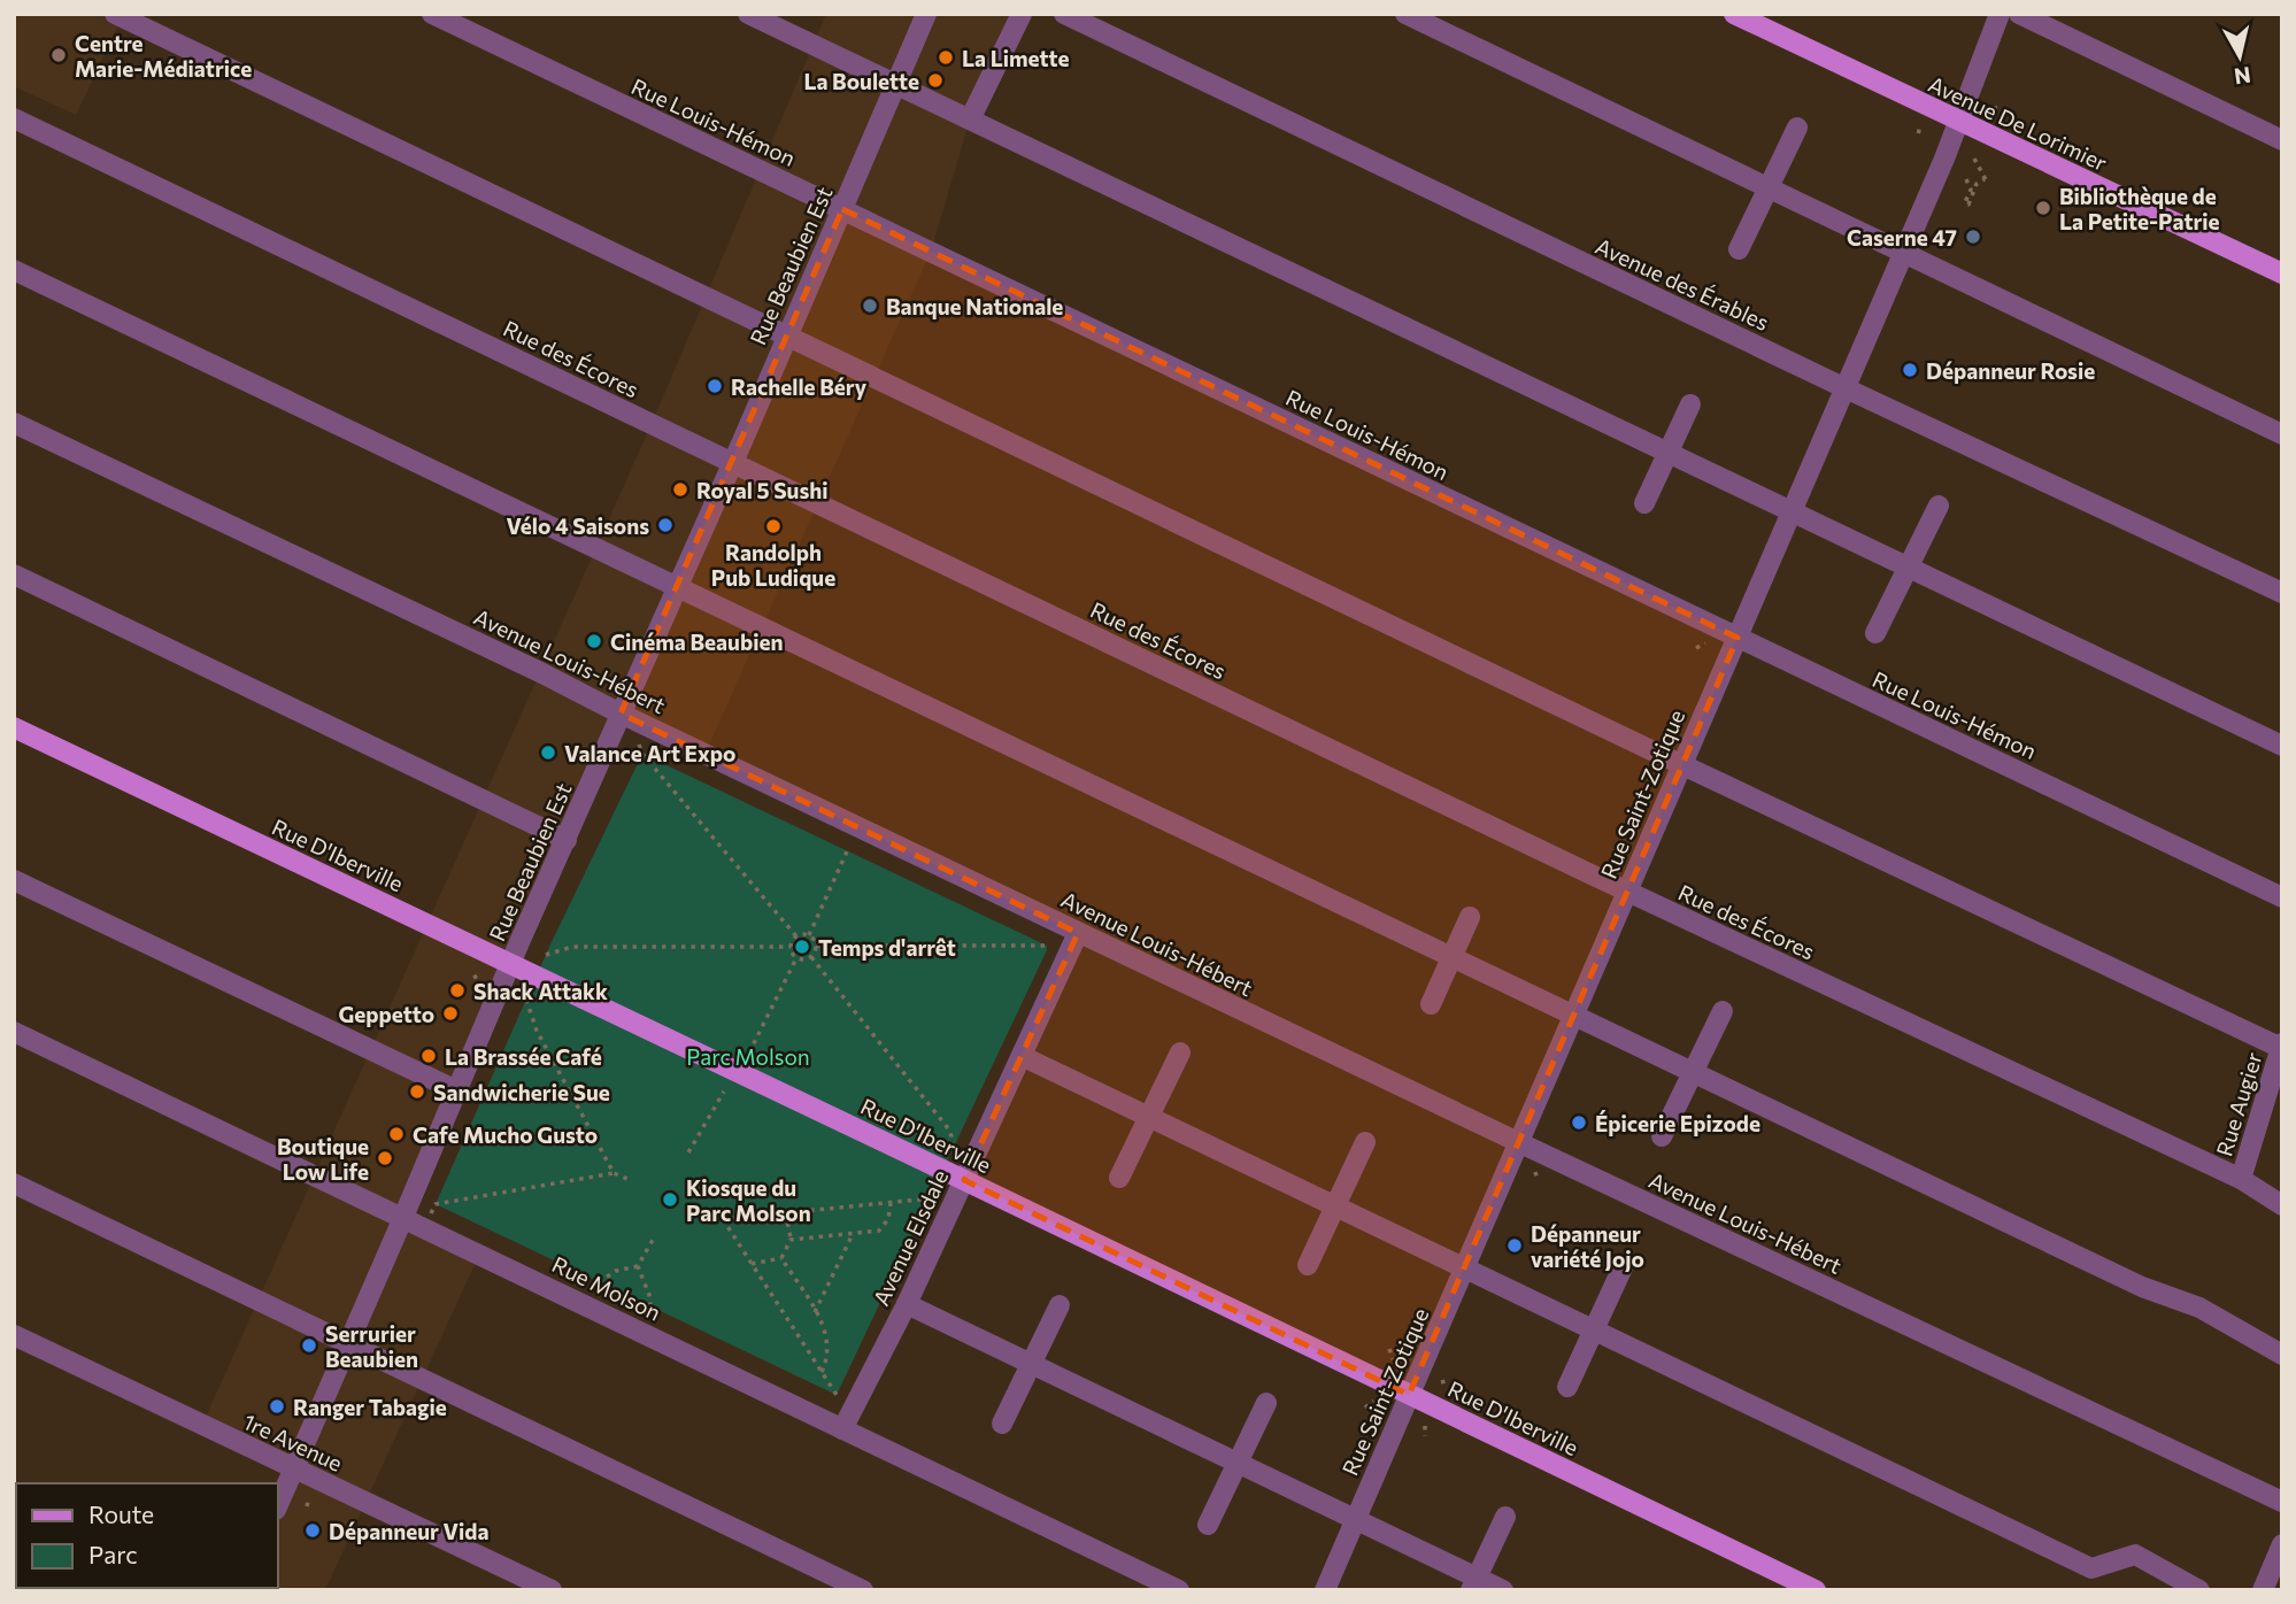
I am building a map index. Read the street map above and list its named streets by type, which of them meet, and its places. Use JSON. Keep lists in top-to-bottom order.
{
  "streets": {
    "main road": ["Avenue De Lorimier", "Rue D'Iberville"],
    "street": [
      "Rue Louis-Hémon",
      "Rue Beaubien Est",
      "Avenue des Érables",
      "Rue des Écores",
      "Avenue Louis-Hébert",
      "Rue Saint-Zotique",
      "Rue Augier",
      "Avenue Elsdale",
      "Rue Molson",
      "1re Avenue"
    ]
  },
  "crossings": [
    ["Rue Louis-Hémon", "Rue Beaubien Est"],
    ["Rue Louis-Hémon", "Rue Saint-Zotique"],
    ["Avenue De Lorimier", "Rue Saint-Zotique"],
    ["Rue Beaubien Est", "Rue des Écores"],
    ["Rue Beaubien Est", "Avenue Louis-Hébert"],
    ["Rue Beaubien Est", "Rue D'Iberville"],
    ["Rue Beaubien Est", "Rue Molson"],
    ["Rue Beaubien Est", "1re Avenue"],
    ["Avenue des Érables", "Rue Saint-Zotique"],
    ["Rue des Écores", "Rue Saint-Zotique"],
    ["Rue des Écores", "Rue Augier"],
    ["Avenue Louis-Hébert", "Rue Saint-Zotique"],
    ["Avenue Louis-Hébert", "Avenue Elsdale"],
    ["Rue Saint-Zotique", "Rue D'Iberville"],
    ["Rue D'Iberville", "Avenue Elsdale"],
    ["Avenue Elsdale", "Rue Molson"]
  ],
  "parks": ["Parc Molson"],
  "places": [
    "Centre Marie-Médiatrice",
    "La Limette",
    "La Boulette",
    "Bibliothèque de La Petite-Patrie",
    "Caserne 47",
    "Banque Nationale",
    "Dépanneur Rosie",
    "Rachelle Béry",
    "Royal 5 Sushi",
    "Vélo 4 Saisons",
    "Randolph Pub Ludique",
    "Cinéma Beaubien",
    "Valance Art Expo",
    "Temps d'arrêt",
    "Shack Attakk",
    "Geppetto",
    "La Brassée Café",
    "Sandwicherie Sue",
    "Épicerie Epizode",
    "Cafe Mucho Gusto",
    "Boutique Low Life",
    "Kiosque du Parc Molson",
    "Dépanneur variété Jojo",
    "Serrurier Beaubien",
    "Ranger Tabagie",
    "Dépanneur Vida"
  ],
  "legend": ["Route", "Parc"],
  "north": "bottom"
}
